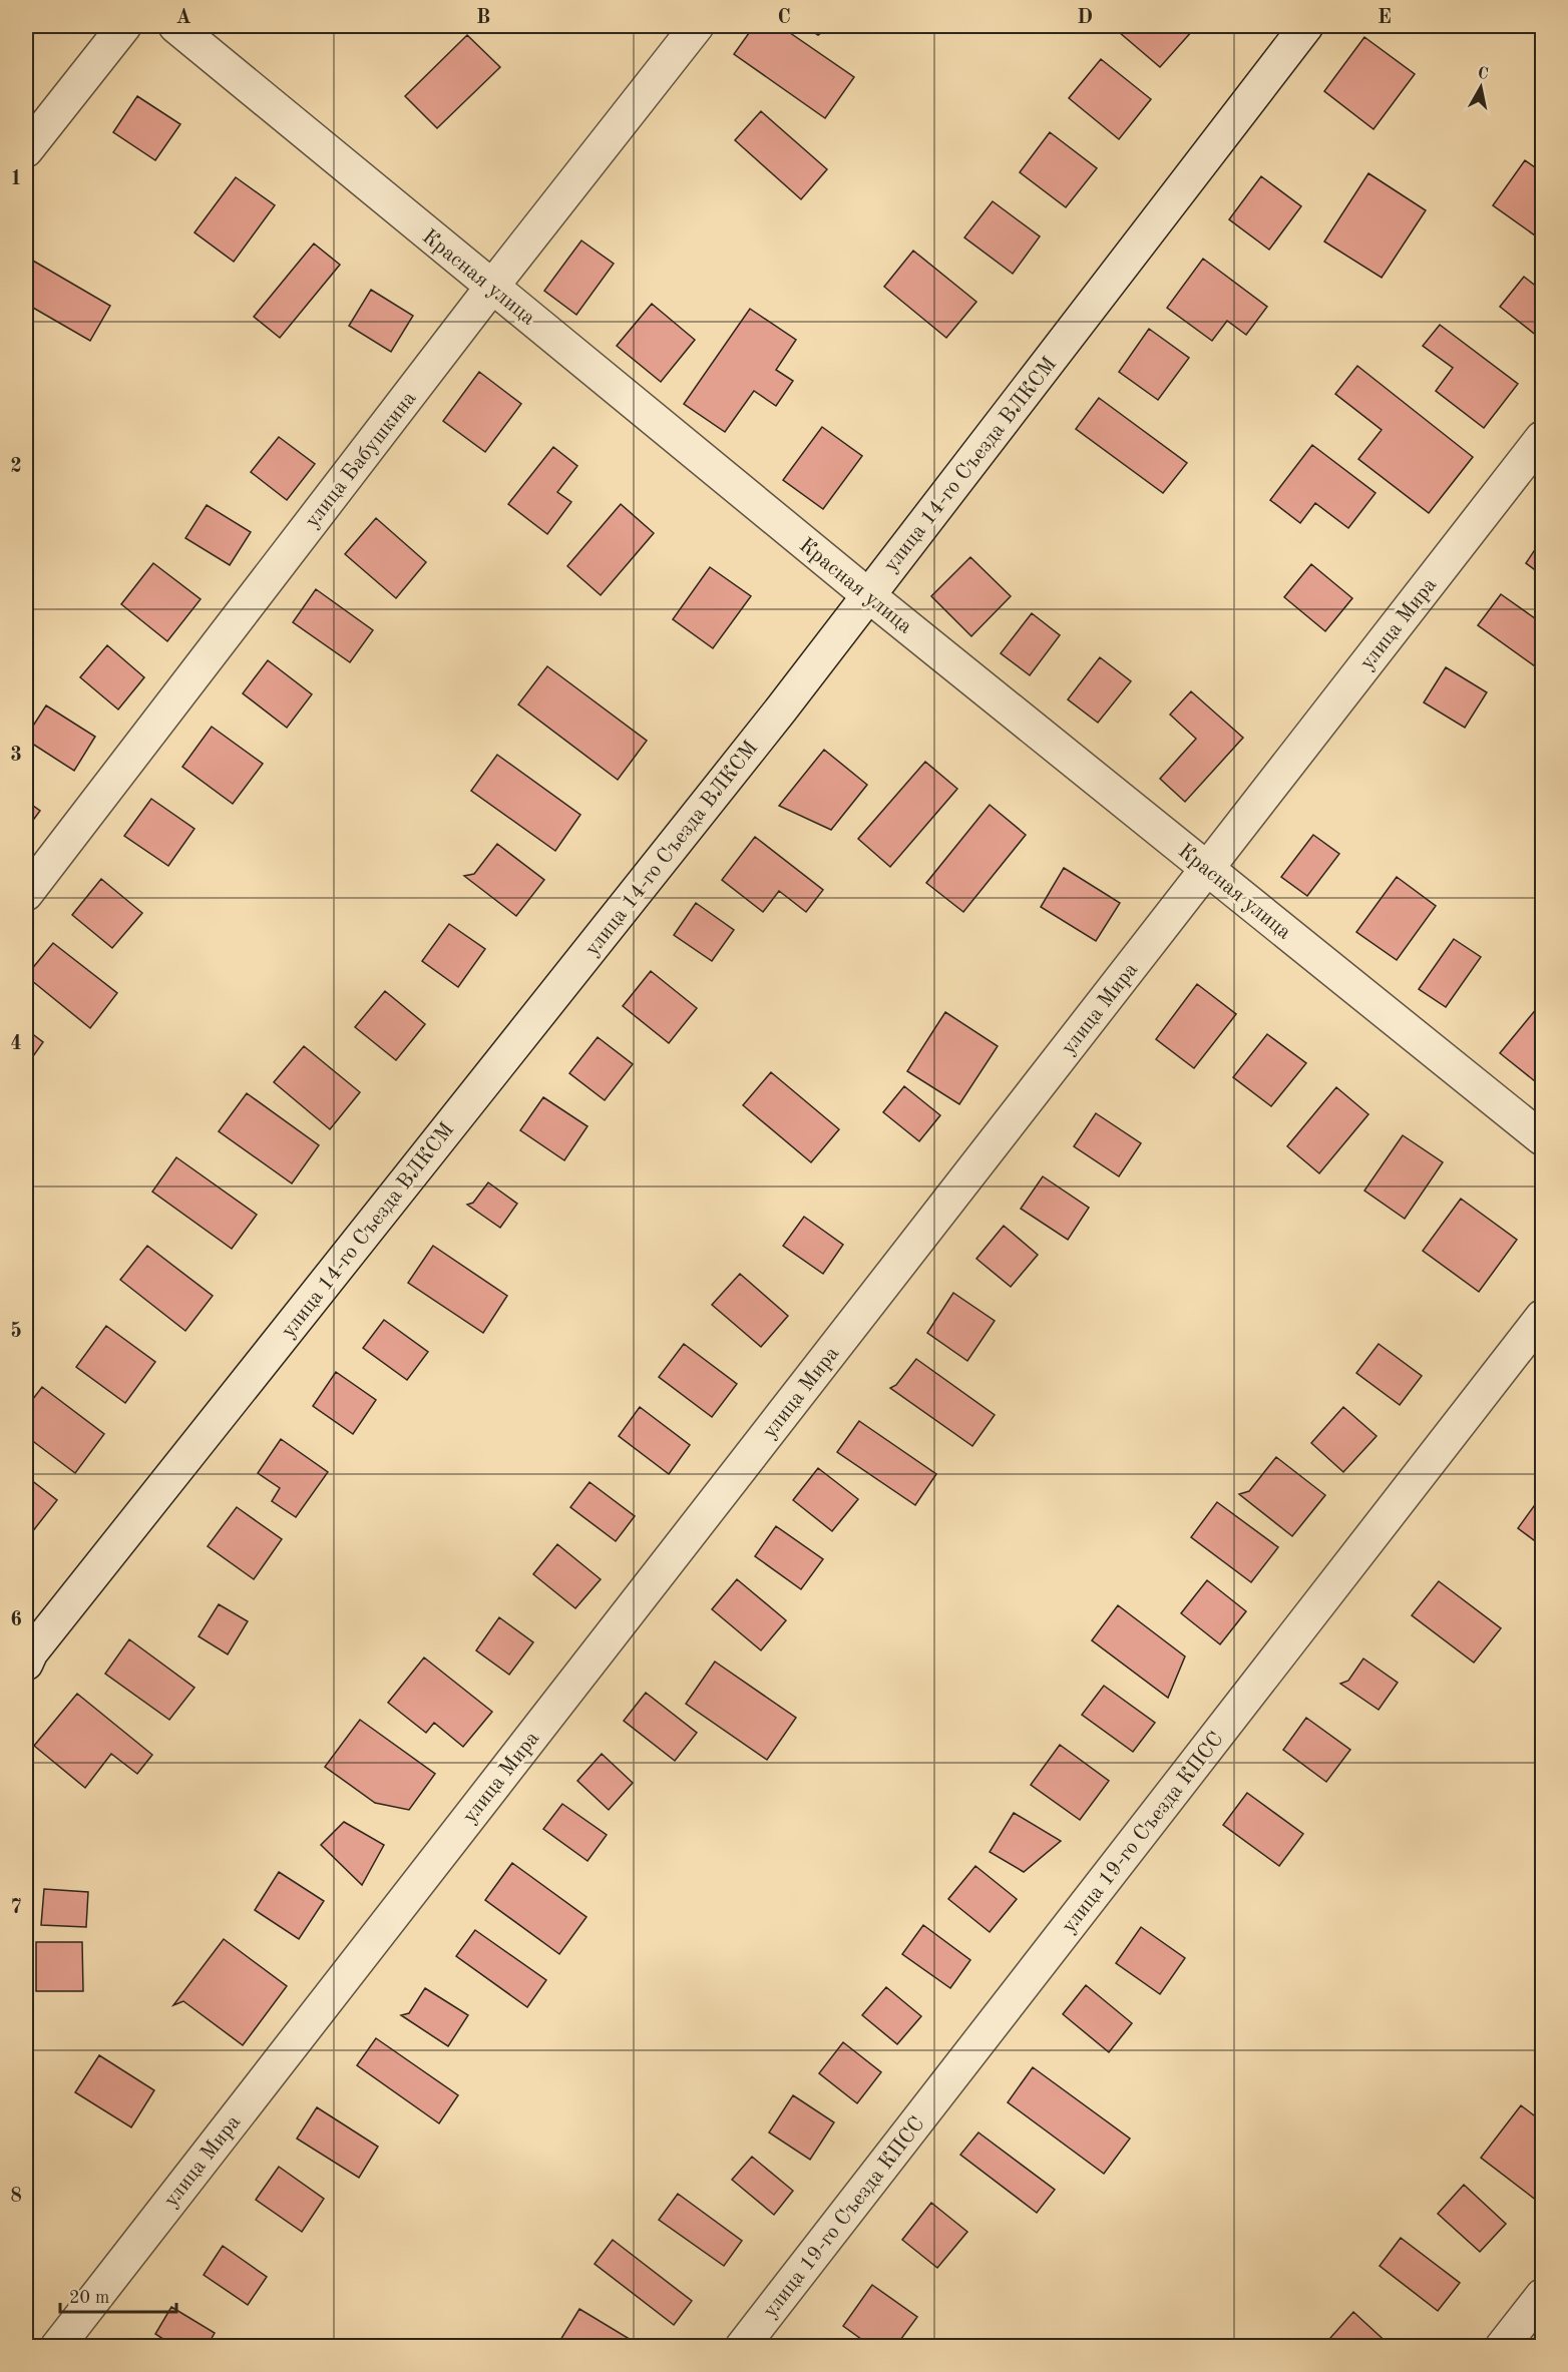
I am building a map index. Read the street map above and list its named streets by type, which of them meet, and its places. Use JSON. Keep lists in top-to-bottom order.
{
  "streets": {
    "street": [
      "Красная улица",
      "улица Бабушкина",
      "улица 14-го Съезда ВЛКСМ",
      "улица Мира",
      "улица 19-го Съезда КПСС"
    ]
  },
  "crossings": [
    ["Красная улица", "улица Бабушкина"],
    ["Красная улица", "улица 14-го Съезда ВЛКСМ"],
    ["Красная улица", "улица Мира"]
  ],
  "scale_bar": "20 m",
  "north": "top",
  "grid": {
    "columns": [
      "A",
      "B",
      "C",
      "D",
      "E"
    ],
    "rows": [
      "1",
      "2",
      "3",
      "4",
      "5",
      "6",
      "7",
      "8"
    ]
  }
}
